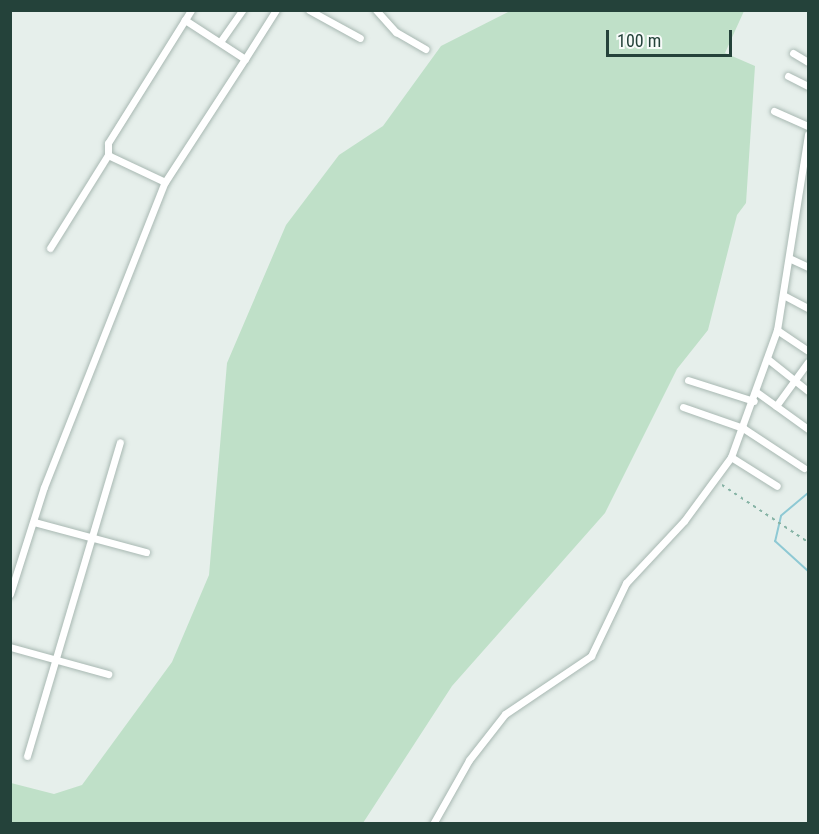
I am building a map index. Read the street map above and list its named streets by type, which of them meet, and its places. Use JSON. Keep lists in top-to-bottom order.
{
  "scale_bar": "100 m"
}
